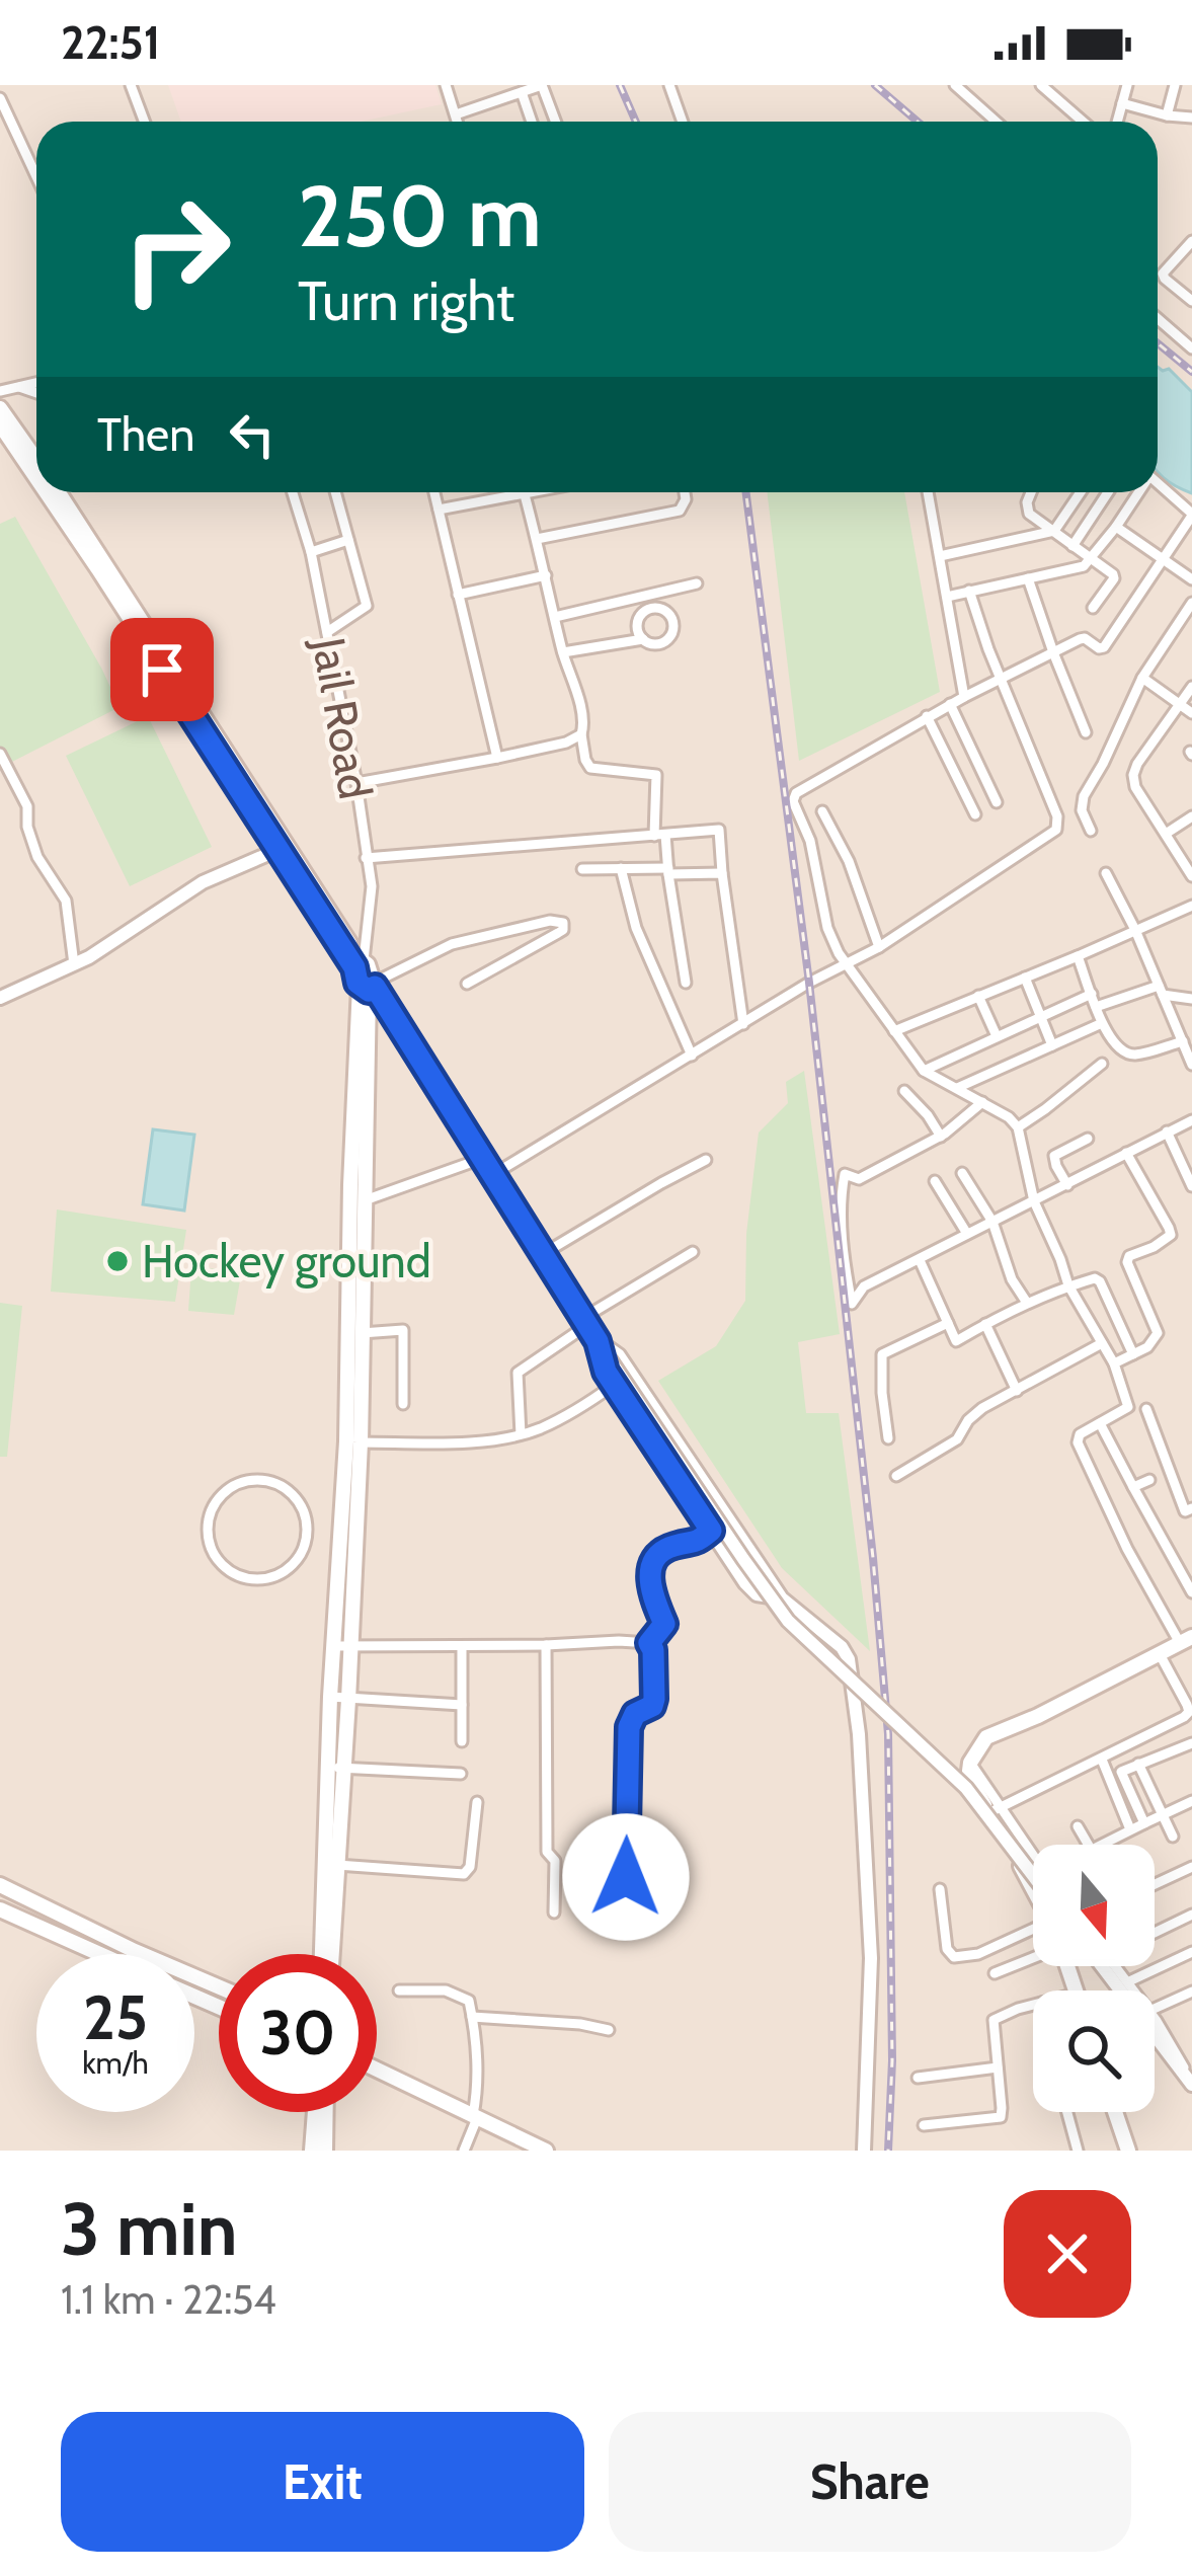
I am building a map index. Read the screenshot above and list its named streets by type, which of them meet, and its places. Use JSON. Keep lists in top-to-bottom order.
{
  "streets": {
    "street": ["Jail Road"]
  },
  "places": ["Hockey ground"],
  "north": "bottom",
  "page": {
    "status": "22:51",
    "turn": ["250 m", "Turn right"],
    "then": "Then",
    "speed": "25 km/h",
    "limit": "30",
    "heading": ["3 min", "1.1 km · 22:54"],
    "buttons": ["Exit", "Share"]
  }
}
